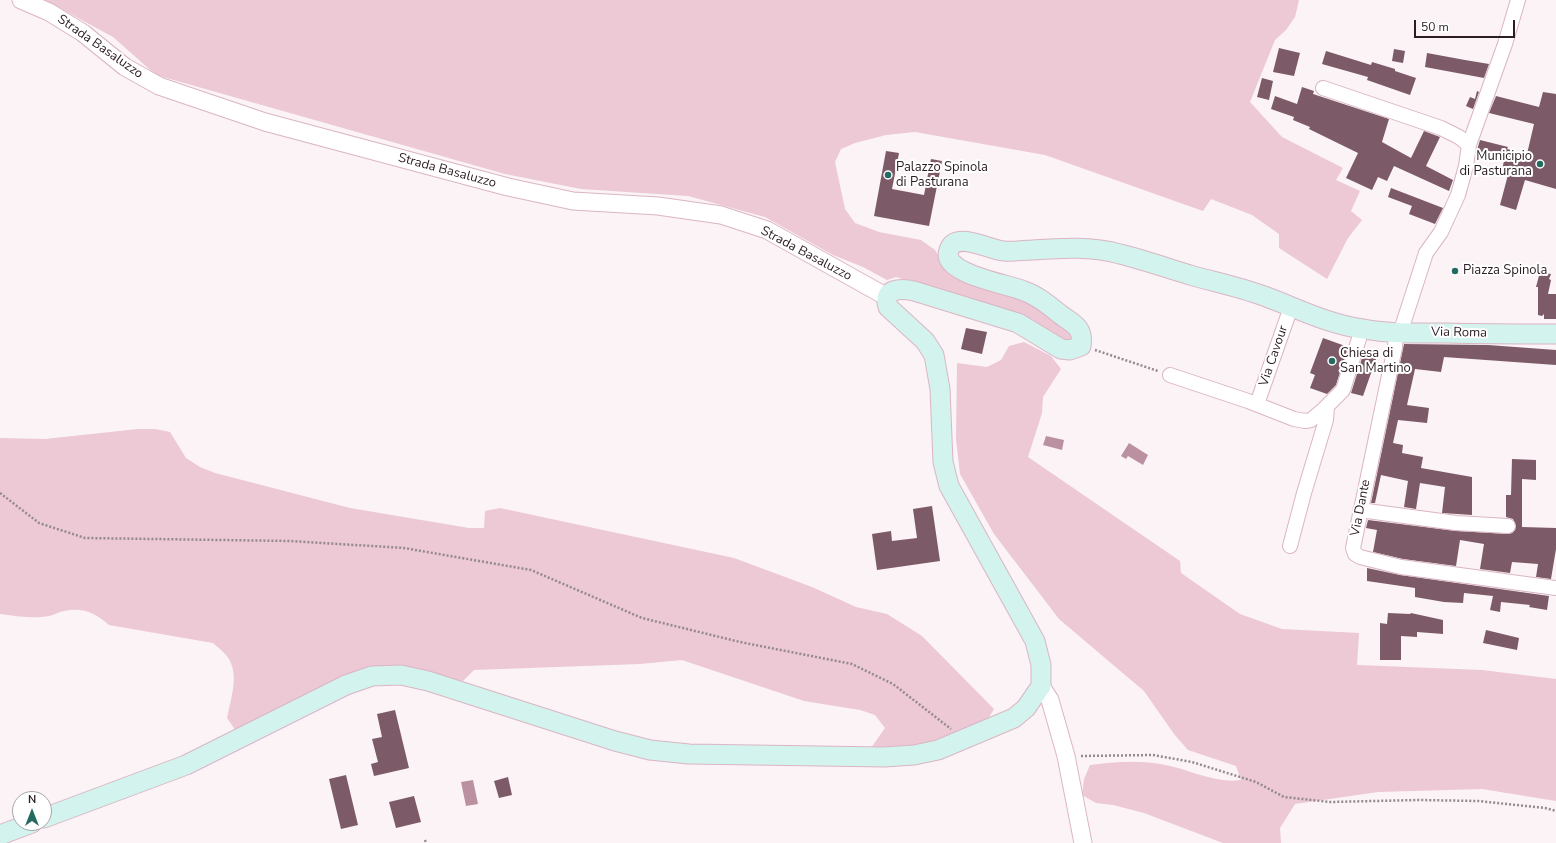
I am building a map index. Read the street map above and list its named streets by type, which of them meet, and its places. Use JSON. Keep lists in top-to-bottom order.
{
  "streets": {
    "main road": ["Via Roma"],
    "street": ["Strada Basaluzzo", "Via Cavour", "Via Dante"]
  },
  "crossings": [
    ["Via Roma", "Via Cavour"],
    ["Via Roma", "Via Dante"]
  ],
  "places": [
    "Municipio di Pasturana",
    "Palazzo Spinola di Pasturana",
    "Piazza Spinola",
    "Chiesa di San Martino"
  ],
  "scale_bar": "50 m",
  "north": "top"
}
